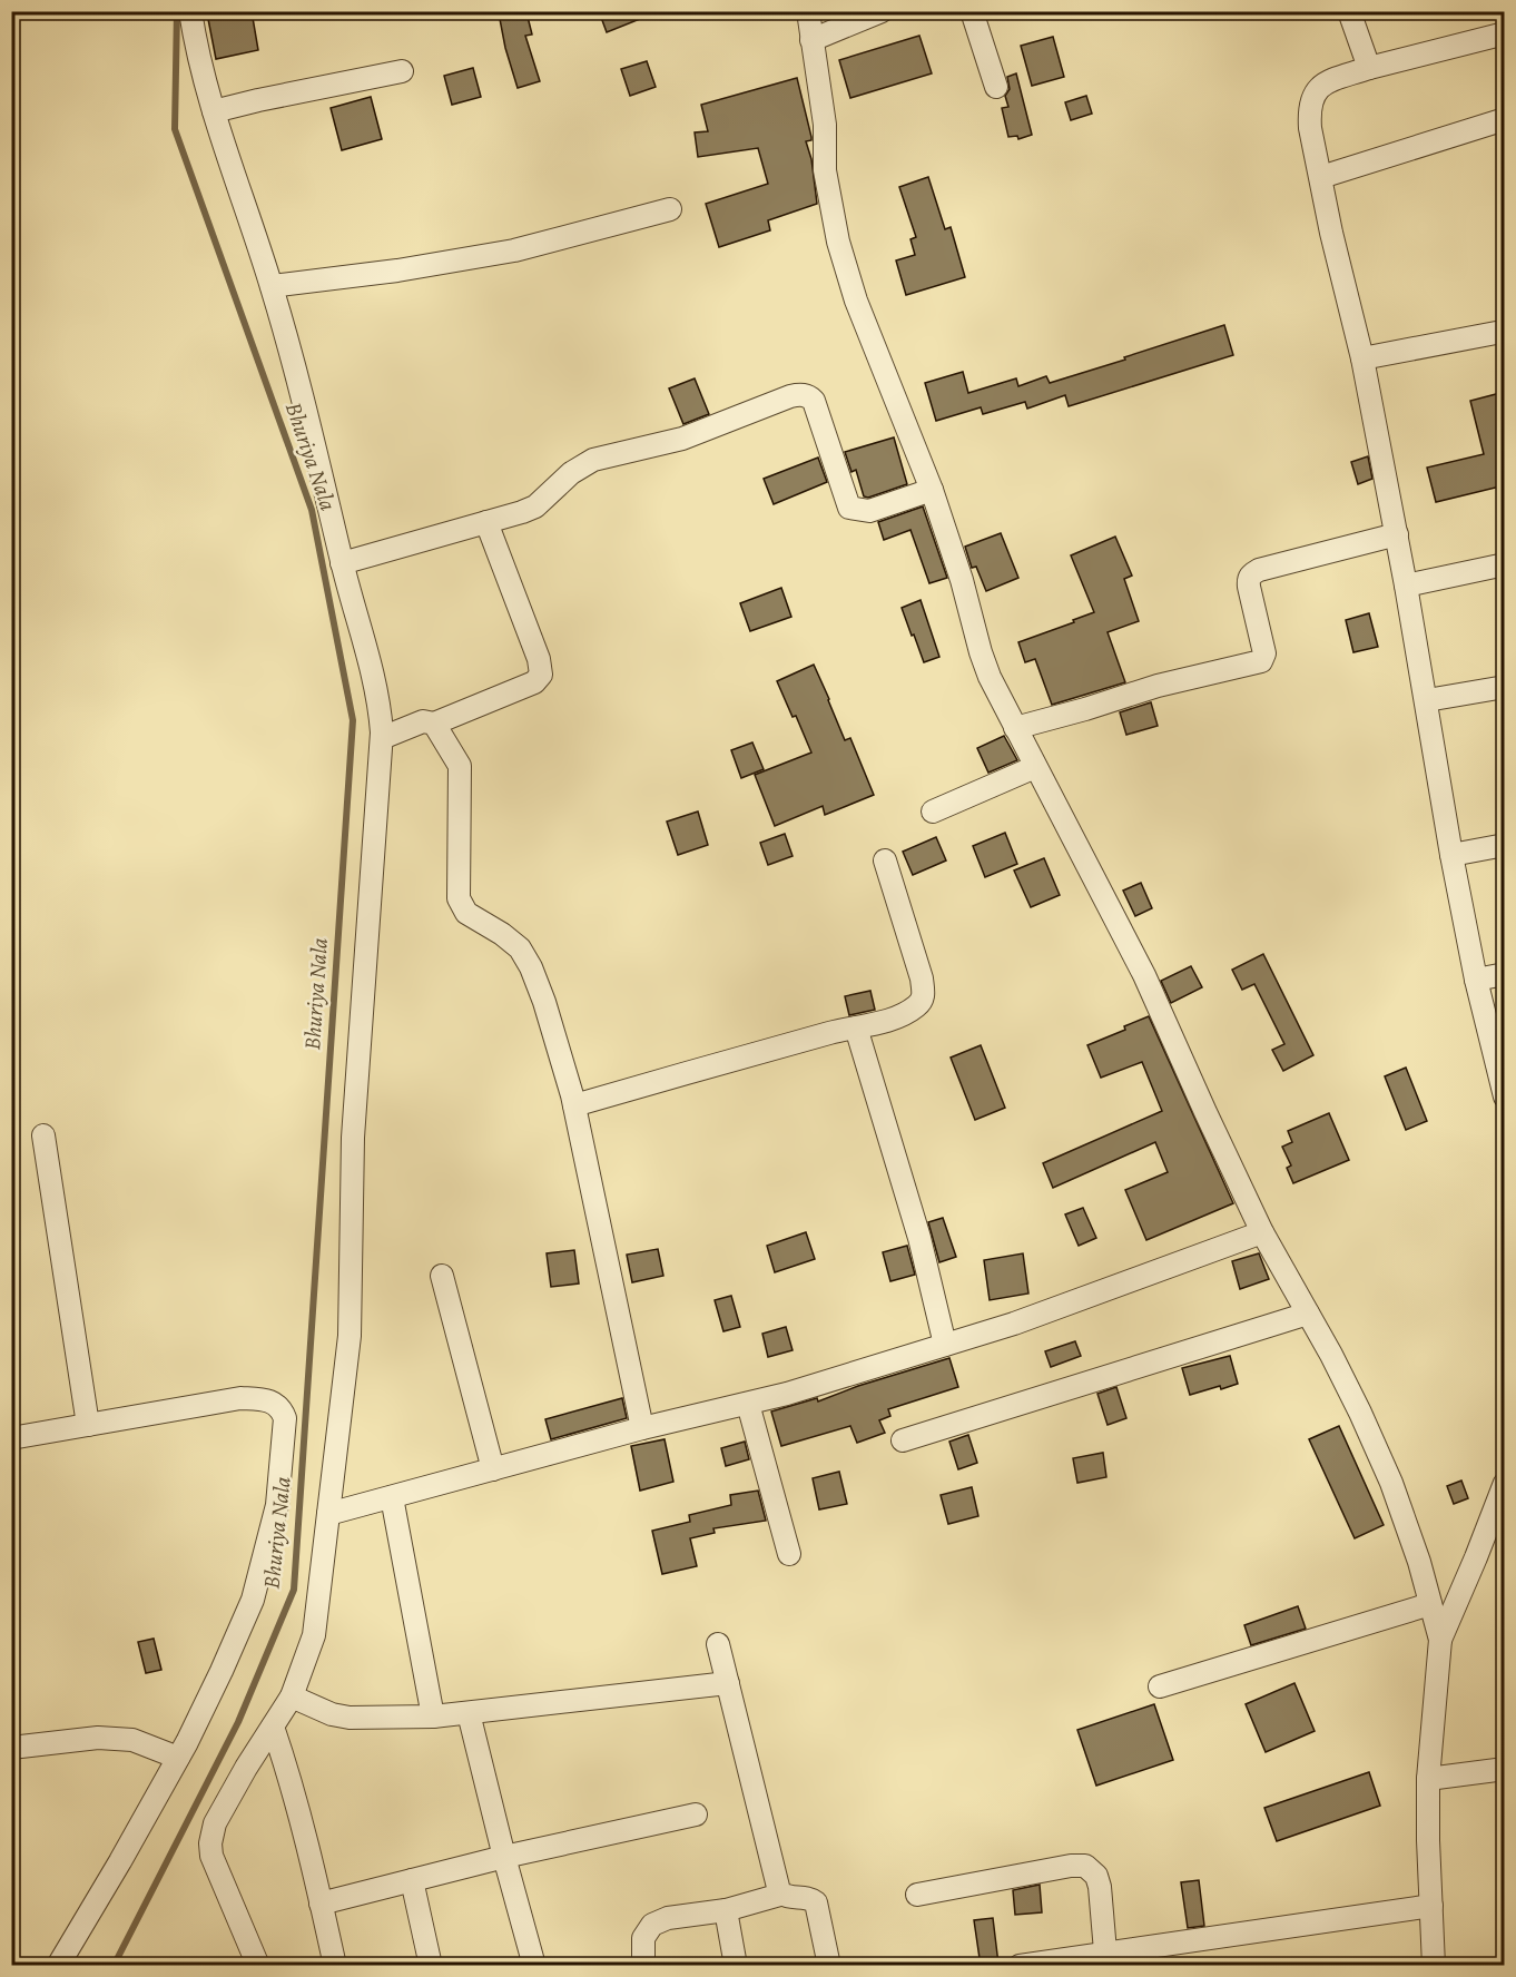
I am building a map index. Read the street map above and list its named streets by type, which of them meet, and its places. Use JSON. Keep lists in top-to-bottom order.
{
  "water": ["Bhuriya Nala"]
}
